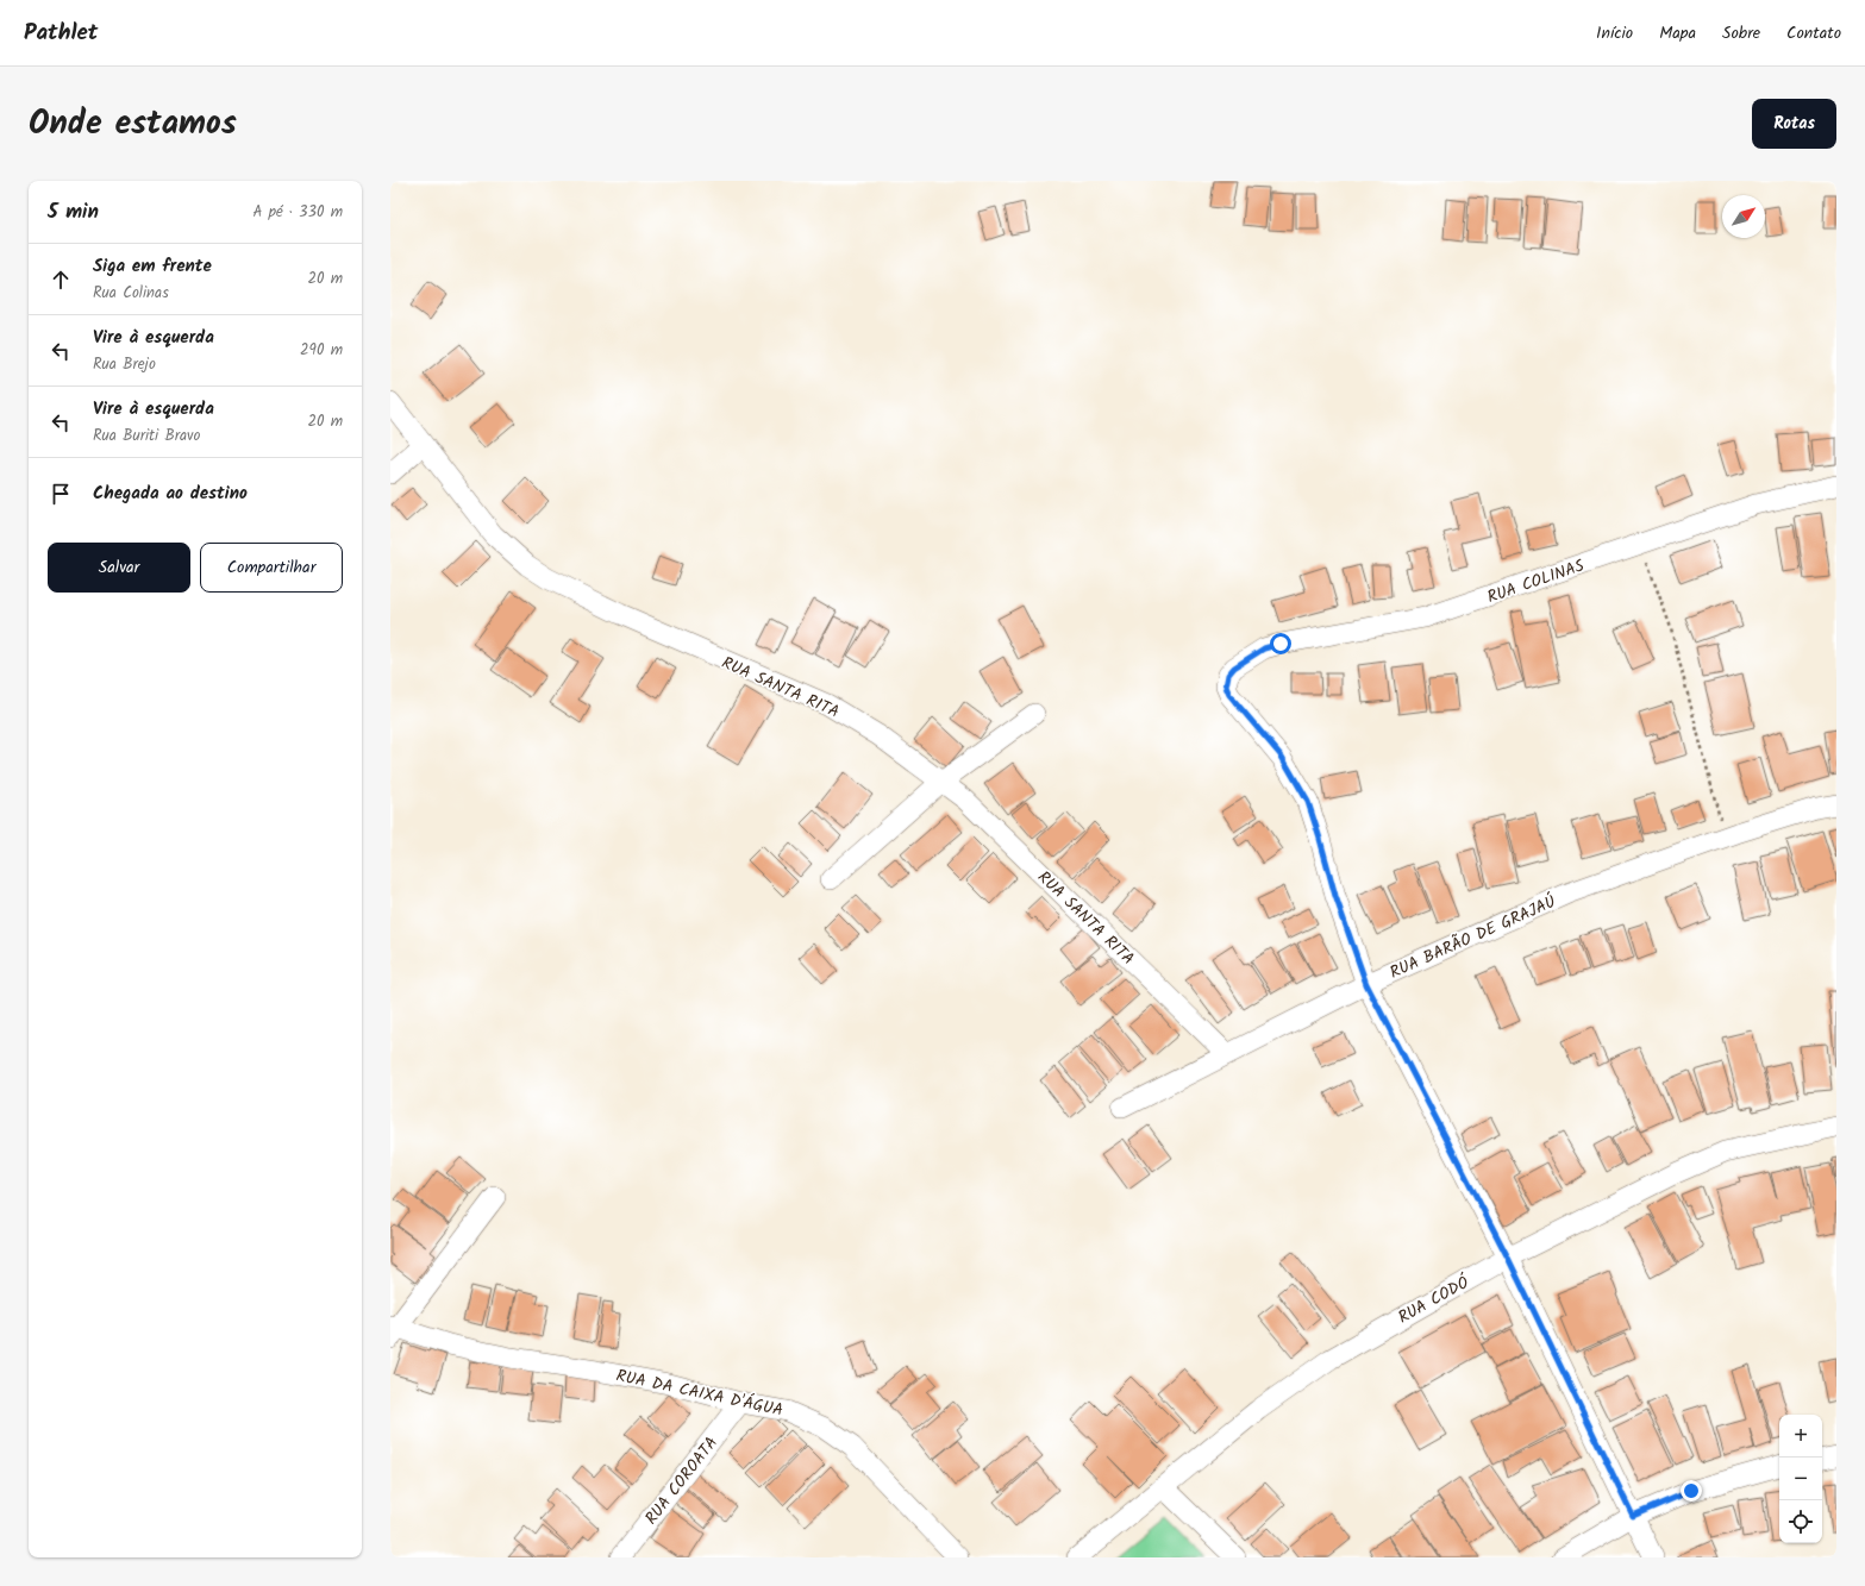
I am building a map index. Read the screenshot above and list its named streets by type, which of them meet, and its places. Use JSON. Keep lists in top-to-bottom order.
{
  "streets": {
    "street": [
      "RUA COLINAS",
      "RUA SANTA RITA",
      "RUA BARÃO DE GRAJAÚ",
      "RUA CODÓ",
      "RUA DA CAIXA D'ÁGUA",
      "RUA COROATA"
    ]
  },
  "crossings": [
    ["RUA COLINAS", "RUA BARÃO DE GRAJAÚ"],
    ["RUA SANTA RITA", "RUA BARÃO DE GRAJAÚ"],
    ["RUA DA CAIXA D'ÁGUA", "RUA COROATA"]
  ],
  "north": "top right",
  "page": {
    "header": "Pathlet",
    "nav": [
      "Início",
      "Mapa",
      "Sobre",
      "Contato"
    ],
    "title": "Onde estamos",
    "buttons": [
      "Rotas",
      ["Salvar", "Compartilhar"]
    ],
    "heading": ["5 min", "A pé · 330 m"],
    "list": [
      ["Siga em frente", "Rua Colinas", "20 m"],
      ["Vire à esquerda", "Rua Brejo", "290 m"],
      ["Vire à esquerda", "Rua Buriti Bravo", "20 m"],
      "Chegada ao destino"
    ],
    "map_buttons": ["+", "−"]
  }
}
